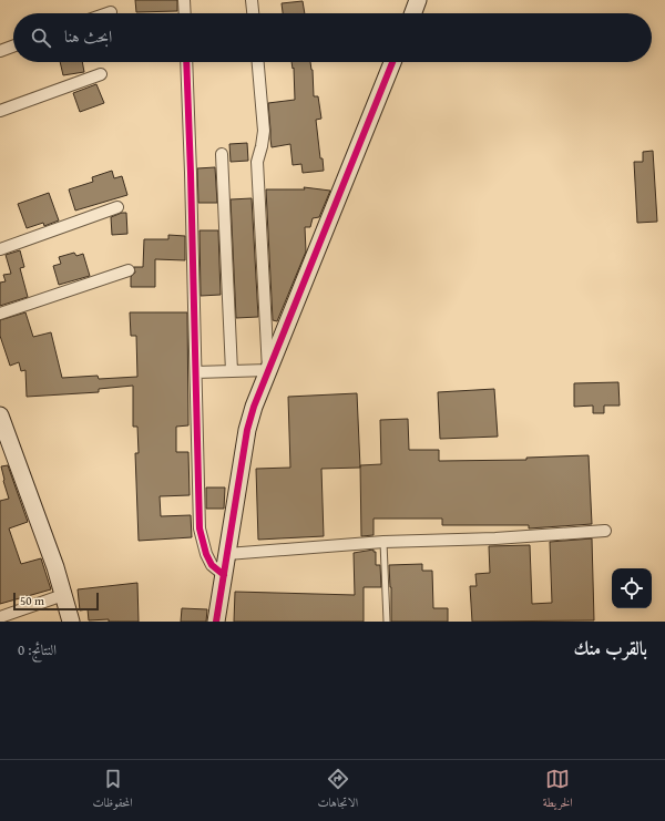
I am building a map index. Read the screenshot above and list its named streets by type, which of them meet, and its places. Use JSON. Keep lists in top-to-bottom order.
{
  "scale_bar": "50 m",
  "page": {
    "search": "ابحث هنا",
    "scale": "50 m",
    "heading": ["بالقرب منك", "النتائج: 0"],
    "nav": ["الخريطة", "الاتجاهات", "المحفوظات"]
  }
}
